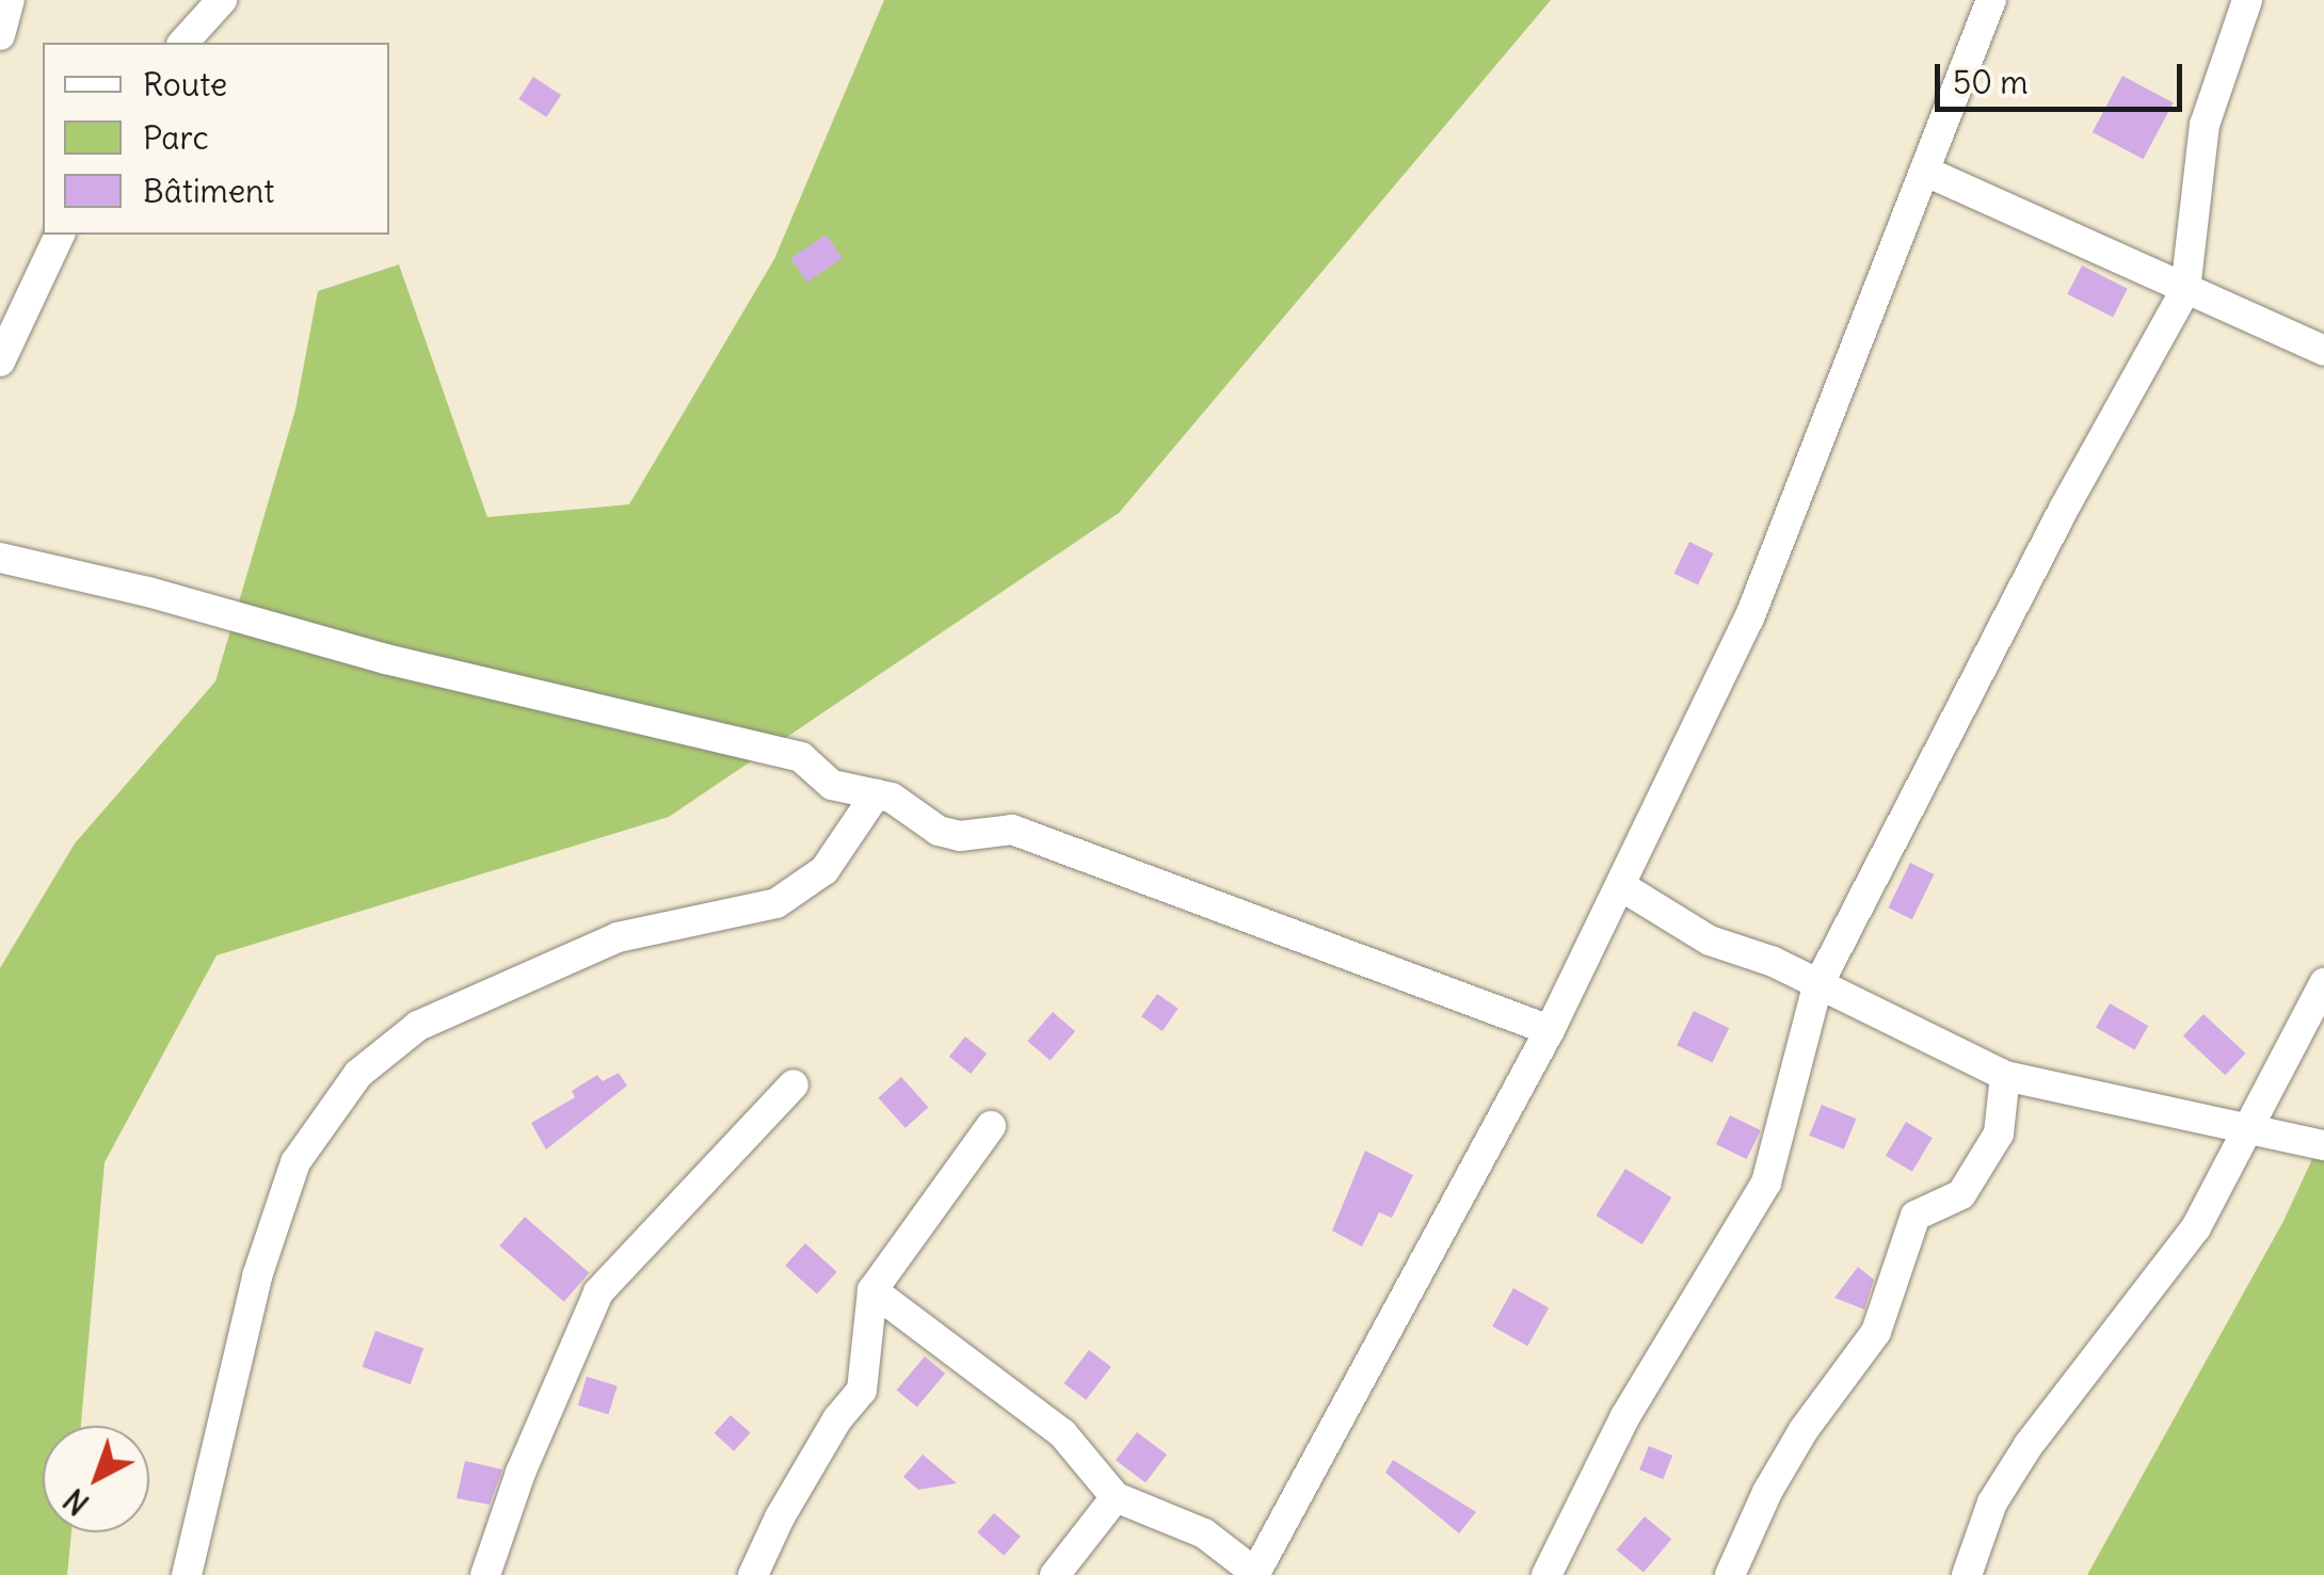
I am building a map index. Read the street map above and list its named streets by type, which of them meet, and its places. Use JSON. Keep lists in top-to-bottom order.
{
  "legend": ["Route", "Parc", "Bâtiment"],
  "scale_bar": "50 m",
  "north": "bottom left"
}
